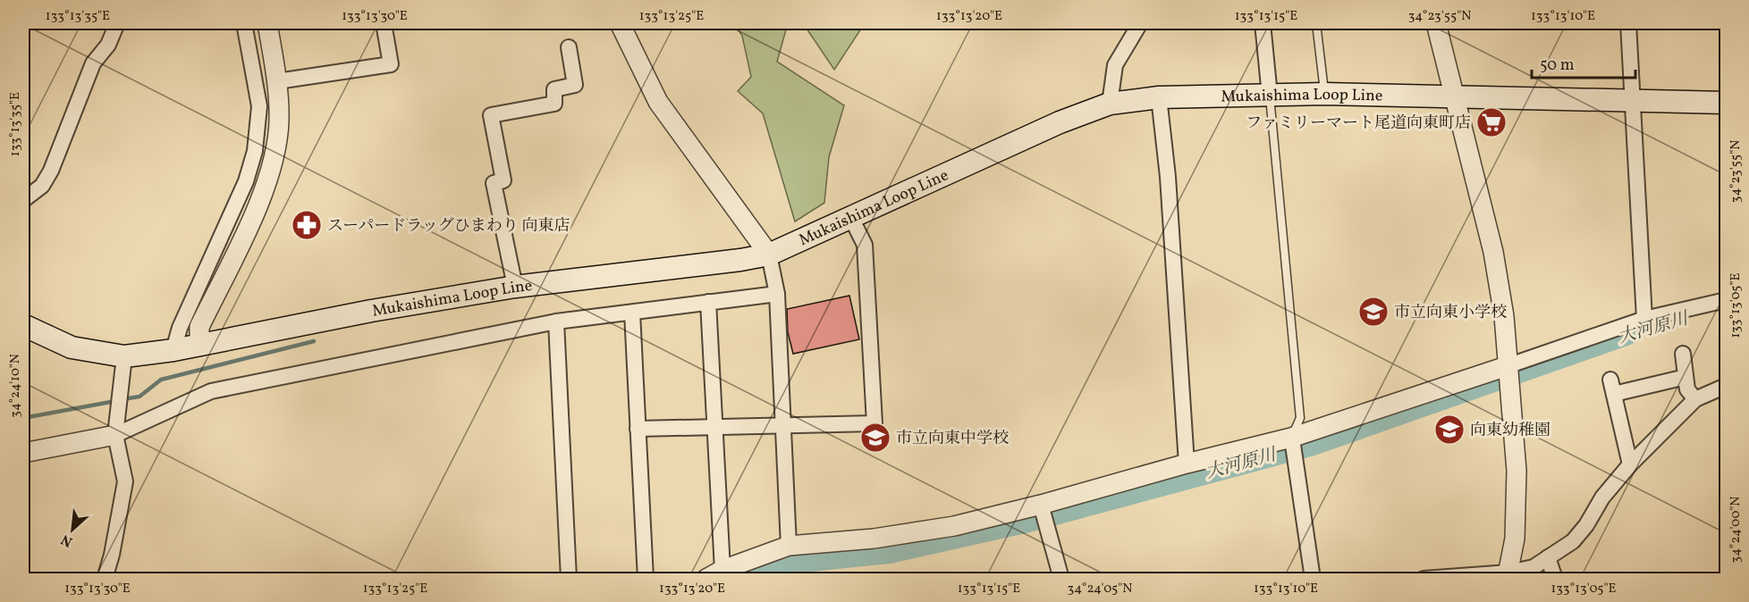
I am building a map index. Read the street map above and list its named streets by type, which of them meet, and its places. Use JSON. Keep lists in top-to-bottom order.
{
  "streets": {
    "main road": ["Mukaishima Loop Line"]
  },
  "water": ["大河原川"],
  "places": {
    "supermarket": ["ファミリーマート尾道向東町店"],
    "pharmacy": ["スーパードラッグひまわり 向東店"],
    "school or university": ["市立向東小学校", "向東幼稚園", "市立向東中学校"]
  },
  "scale_bar": "50 m",
  "north": "bottom left",
  "coordinates": [
    "133°13'35\"E",
    "133°13'30\"E",
    "133°13'25\"E",
    "133°13'20\"E",
    "133°13'15\"E",
    "34°23'55\"N",
    "133°13'10\"E",
    "133°13'05\"E",
    "34°24'10\"N",
    "34°24'00\"N",
    "34°24'05\"N"
  ]
}
